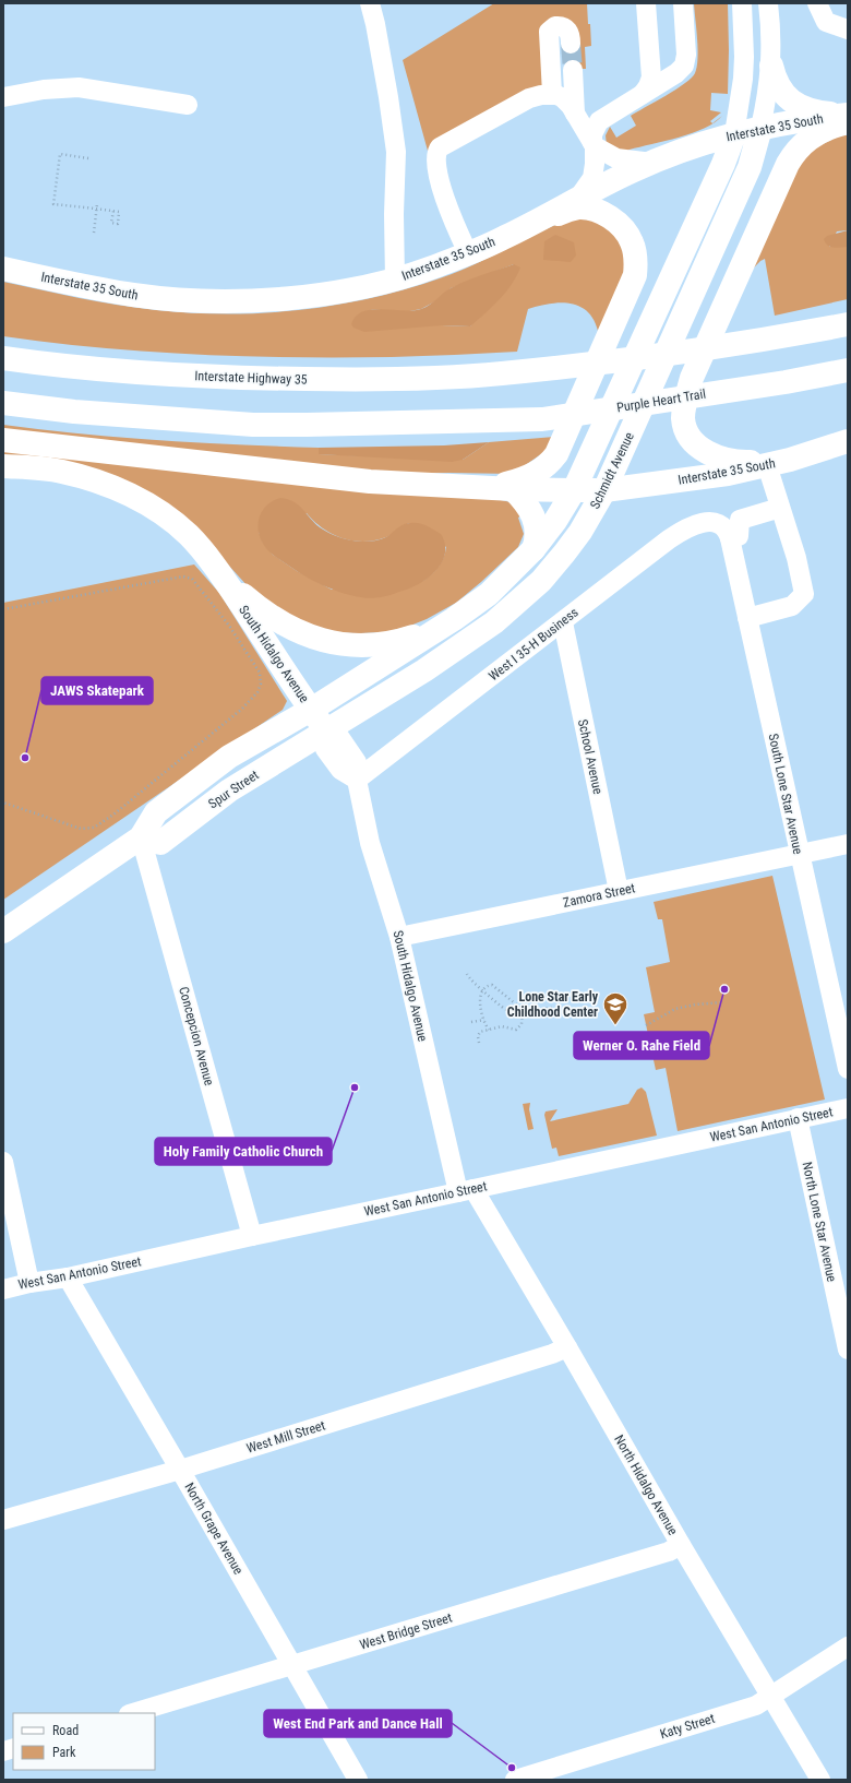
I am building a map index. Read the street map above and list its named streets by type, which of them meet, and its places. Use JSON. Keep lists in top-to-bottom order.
{
  "streets": {
    "main road": [
      "Interstate 35 South",
      "Interstate Highway 35",
      "Purple Heart Trail",
      "Schmidt Avenue",
      "South Hidalgo Avenue",
      "Spur Street"
    ],
    "street": [
      "West I 35-H Business",
      "School Avenue",
      "South Lone Star Avenue",
      "Zamora Street",
      "Concepcion Avenue",
      "West San Antonio Street",
      "North Lone Star Avenue",
      "West Mill Street",
      "North Hidalgo Avenue",
      "North Grape Avenue",
      "West Bridge Street",
      "Katy Street"
    ]
  },
  "crossings": [
    ["Interstate 35 South", "Schmidt Avenue"],
    ["Schmidt Avenue", "South Hidalgo Avenue"],
    ["Schmidt Avenue", "Spur Street"],
    ["West I 35-H Business", "South Hidalgo Avenue"],
    ["West I 35-H Business", "School Avenue"],
    ["West I 35-H Business", "South Lone Star Avenue"],
    ["South Hidalgo Avenue", "Spur Street"],
    ["South Hidalgo Avenue", "Zamora Street"],
    ["South Hidalgo Avenue", "West San Antonio Street"],
    ["South Hidalgo Avenue", "North Hidalgo Avenue"],
    ["School Avenue", "Zamora Street"],
    ["Spur Street", "Concepcion Avenue"],
    ["South Lone Star Avenue", "Zamora Street"],
    ["Concepcion Avenue", "West San Antonio Street"],
    ["West San Antonio Street", "North Lone Star Avenue"],
    ["West San Antonio Street", "North Hidalgo Avenue"],
    ["West San Antonio Street", "North Grape Avenue"],
    ["West Mill Street", "North Hidalgo Avenue"],
    ["West Mill Street", "North Grape Avenue"],
    ["North Hidalgo Avenue", "West Bridge Street"],
    ["North Hidalgo Avenue", "Katy Street"],
    ["North Grape Avenue", "West Bridge Street"]
  ],
  "places": {
    "other": [
      "JAWS Skatepark",
      "Werner O. Rahe Field",
      "Holy Family Catholic Church",
      "West End Park and Dance Hall"
    ],
    "school or university": ["Lone Star Early Childhood Center"]
  },
  "legend": ["Road", "Park"]
}
